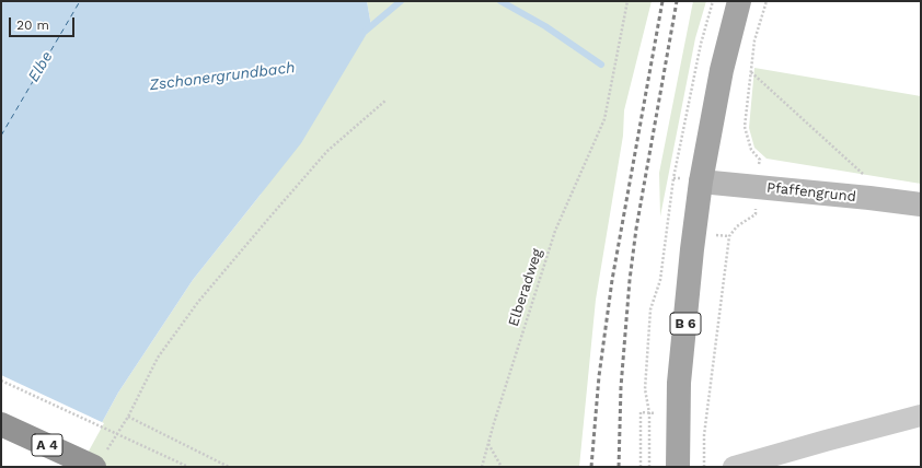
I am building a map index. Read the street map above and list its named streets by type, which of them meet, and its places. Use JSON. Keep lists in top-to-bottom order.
{
  "streets": {
    "highway": ["A 4"],
    "main road": ["B 6"],
    "street": ["Pfaffengrund"],
    "path": ["Elberadweg"]
  },
  "crossings": [
    ["Pfaffengrund", "B 6"]
  ],
  "water": ["Elbe", "Zschonergrundbach"],
  "scale_bar": "20 m"
}
